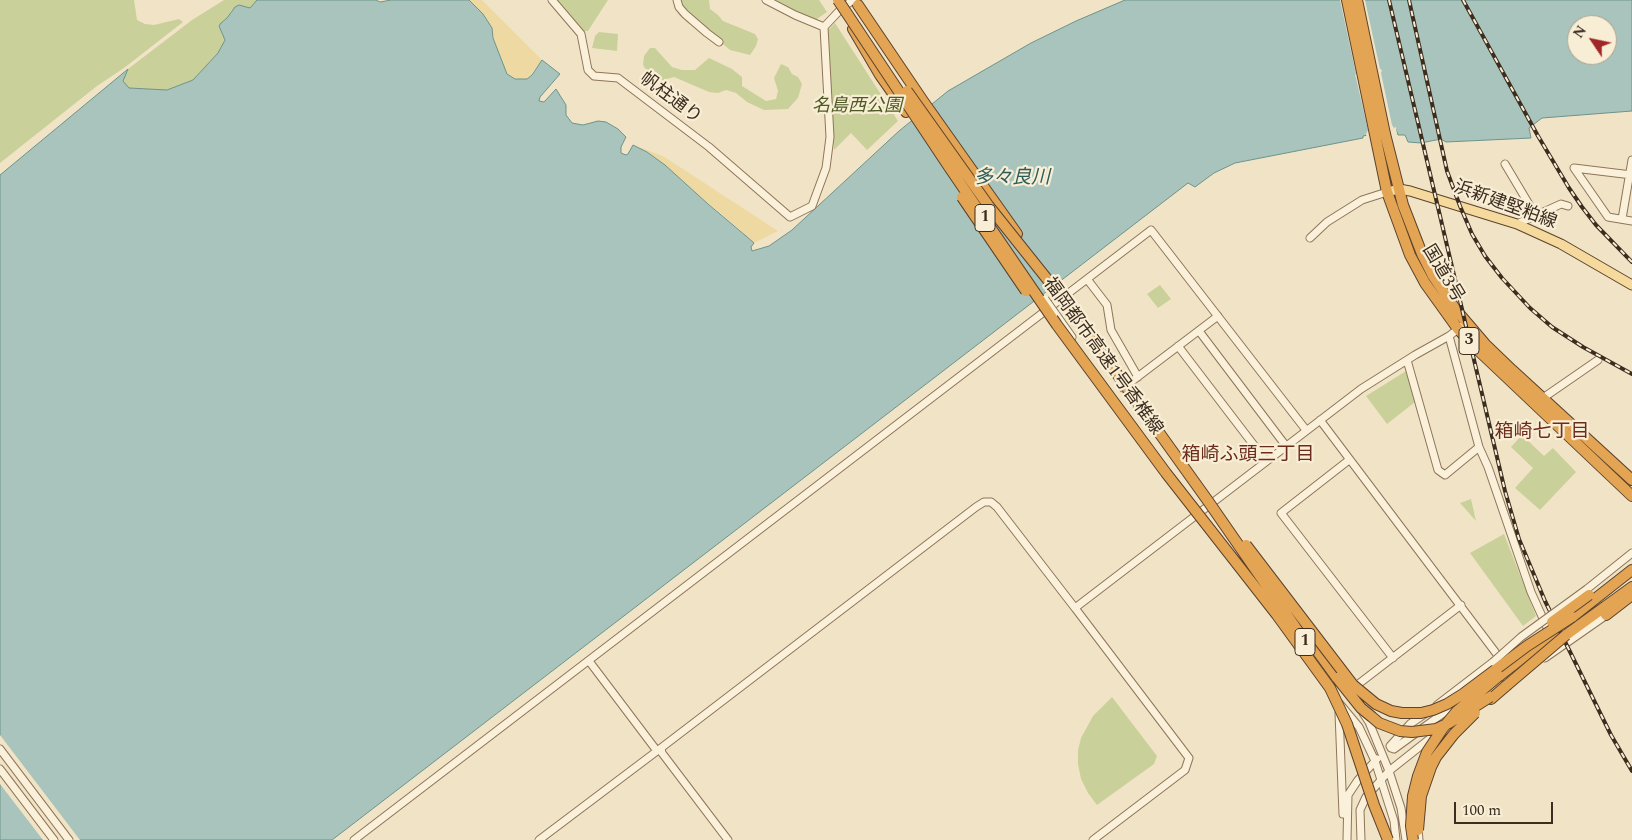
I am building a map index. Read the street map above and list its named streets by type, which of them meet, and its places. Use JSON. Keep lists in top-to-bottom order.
{
  "streets": {
    "highway": [
      "1",
      "国道3号",
      "3",
      "福岡都市高速1号香椎線"
    ],
    "main road": ["浜新建堅粕線"],
    "street": ["帆柱通り"]
  },
  "crossings": [
    ["浜新建堅粕線", "国道3号"]
  ],
  "districts": ["箱崎七丁目", "箱崎ふ頭三丁目"],
  "water": ["多々良川"],
  "parks": ["名島西公園"],
  "scale_bar": "100 m",
  "north": "top left"
}
